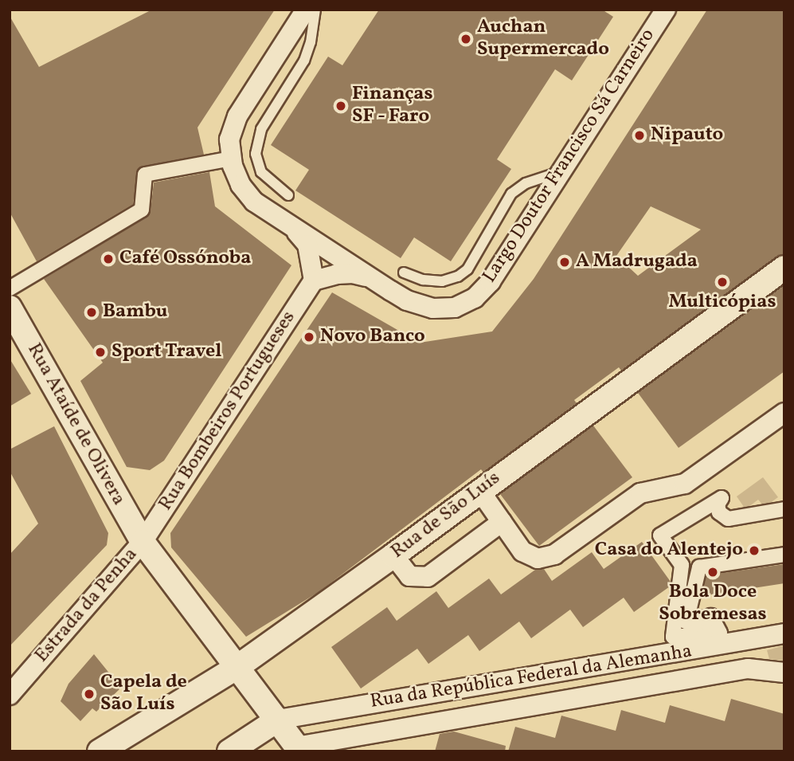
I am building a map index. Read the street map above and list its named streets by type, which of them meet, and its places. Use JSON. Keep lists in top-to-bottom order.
{
  "streets": {
    "street": [
      "Largo Doutor Francisco Sá Carneiro",
      "Rua Bombeiros Portugueses",
      "Rua Ataíde de Olivera",
      "Rua de São Luís",
      "Estrada da Penha",
      "Rua da República Federal da Alemanha"
    ]
  },
  "crossings": [
    ["Rua Bombeiros Portugueses", "Rua Ataíde de Olivera"],
    ["Rua Bombeiros Portugueses", "Estrada da Penha"],
    ["Rua Ataíde de Olivera", "Rua de São Luís"],
    ["Rua Ataíde de Olivera", "Estrada da Penha"],
    ["Rua Ataíde de Olivera", "Rua da República Federal da Alemanha"]
  ],
  "places": [
    "Auchan Supermercado",
    "Finanças SF - Faro",
    "Nipauto",
    "Café Ossónoba",
    "A Madrugada",
    "Multicópias",
    "Bambu",
    "Novo Banco",
    "Sport Travel",
    "Casa do Alentejo",
    "Bola Doce Sobremesas",
    "Capela de São Luís"
  ]
}
